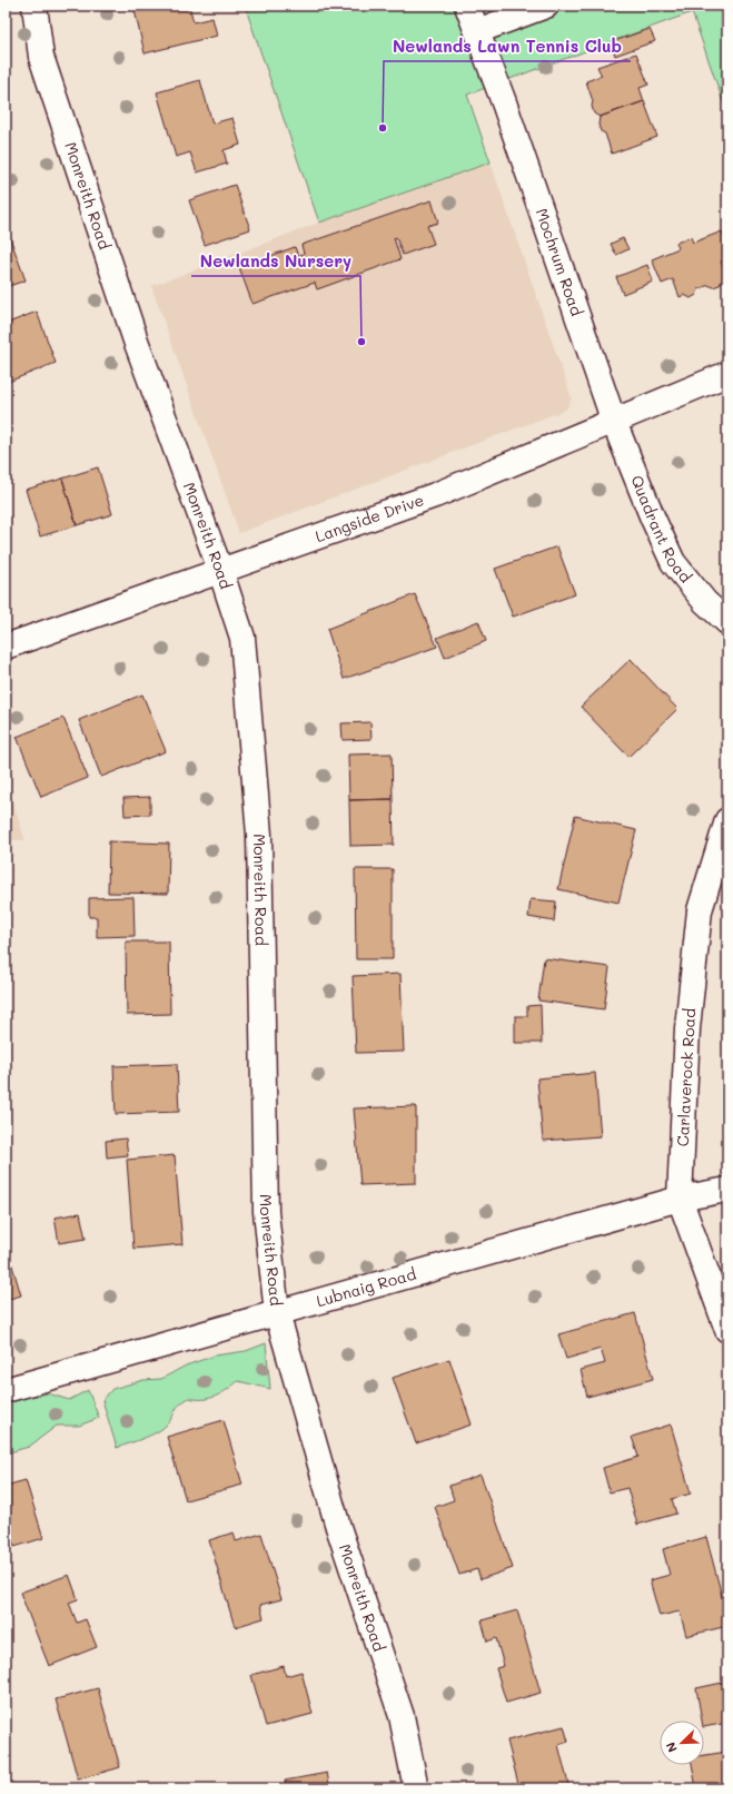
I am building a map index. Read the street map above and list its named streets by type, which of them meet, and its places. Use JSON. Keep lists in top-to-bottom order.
{
  "streets": {
    "street": [
      "Monreith Road",
      "Mochrum Road",
      "Langside Drive",
      "Quadrant Road",
      "Carlaverock Road",
      "Lubnaig Road"
    ]
  },
  "crossings": [
    ["Monreith Road", "Langside Drive"],
    ["Monreith Road", "Lubnaig Road"],
    ["Mochrum Road", "Langside Drive"],
    ["Mochrum Road", "Quadrant Road"],
    ["Langside Drive", "Quadrant Road"],
    ["Carlaverock Road", "Lubnaig Road"]
  ],
  "places": ["Newlands Lawn Tennis Club", "Newlands Nursery"],
  "north": "bottom left"
}
